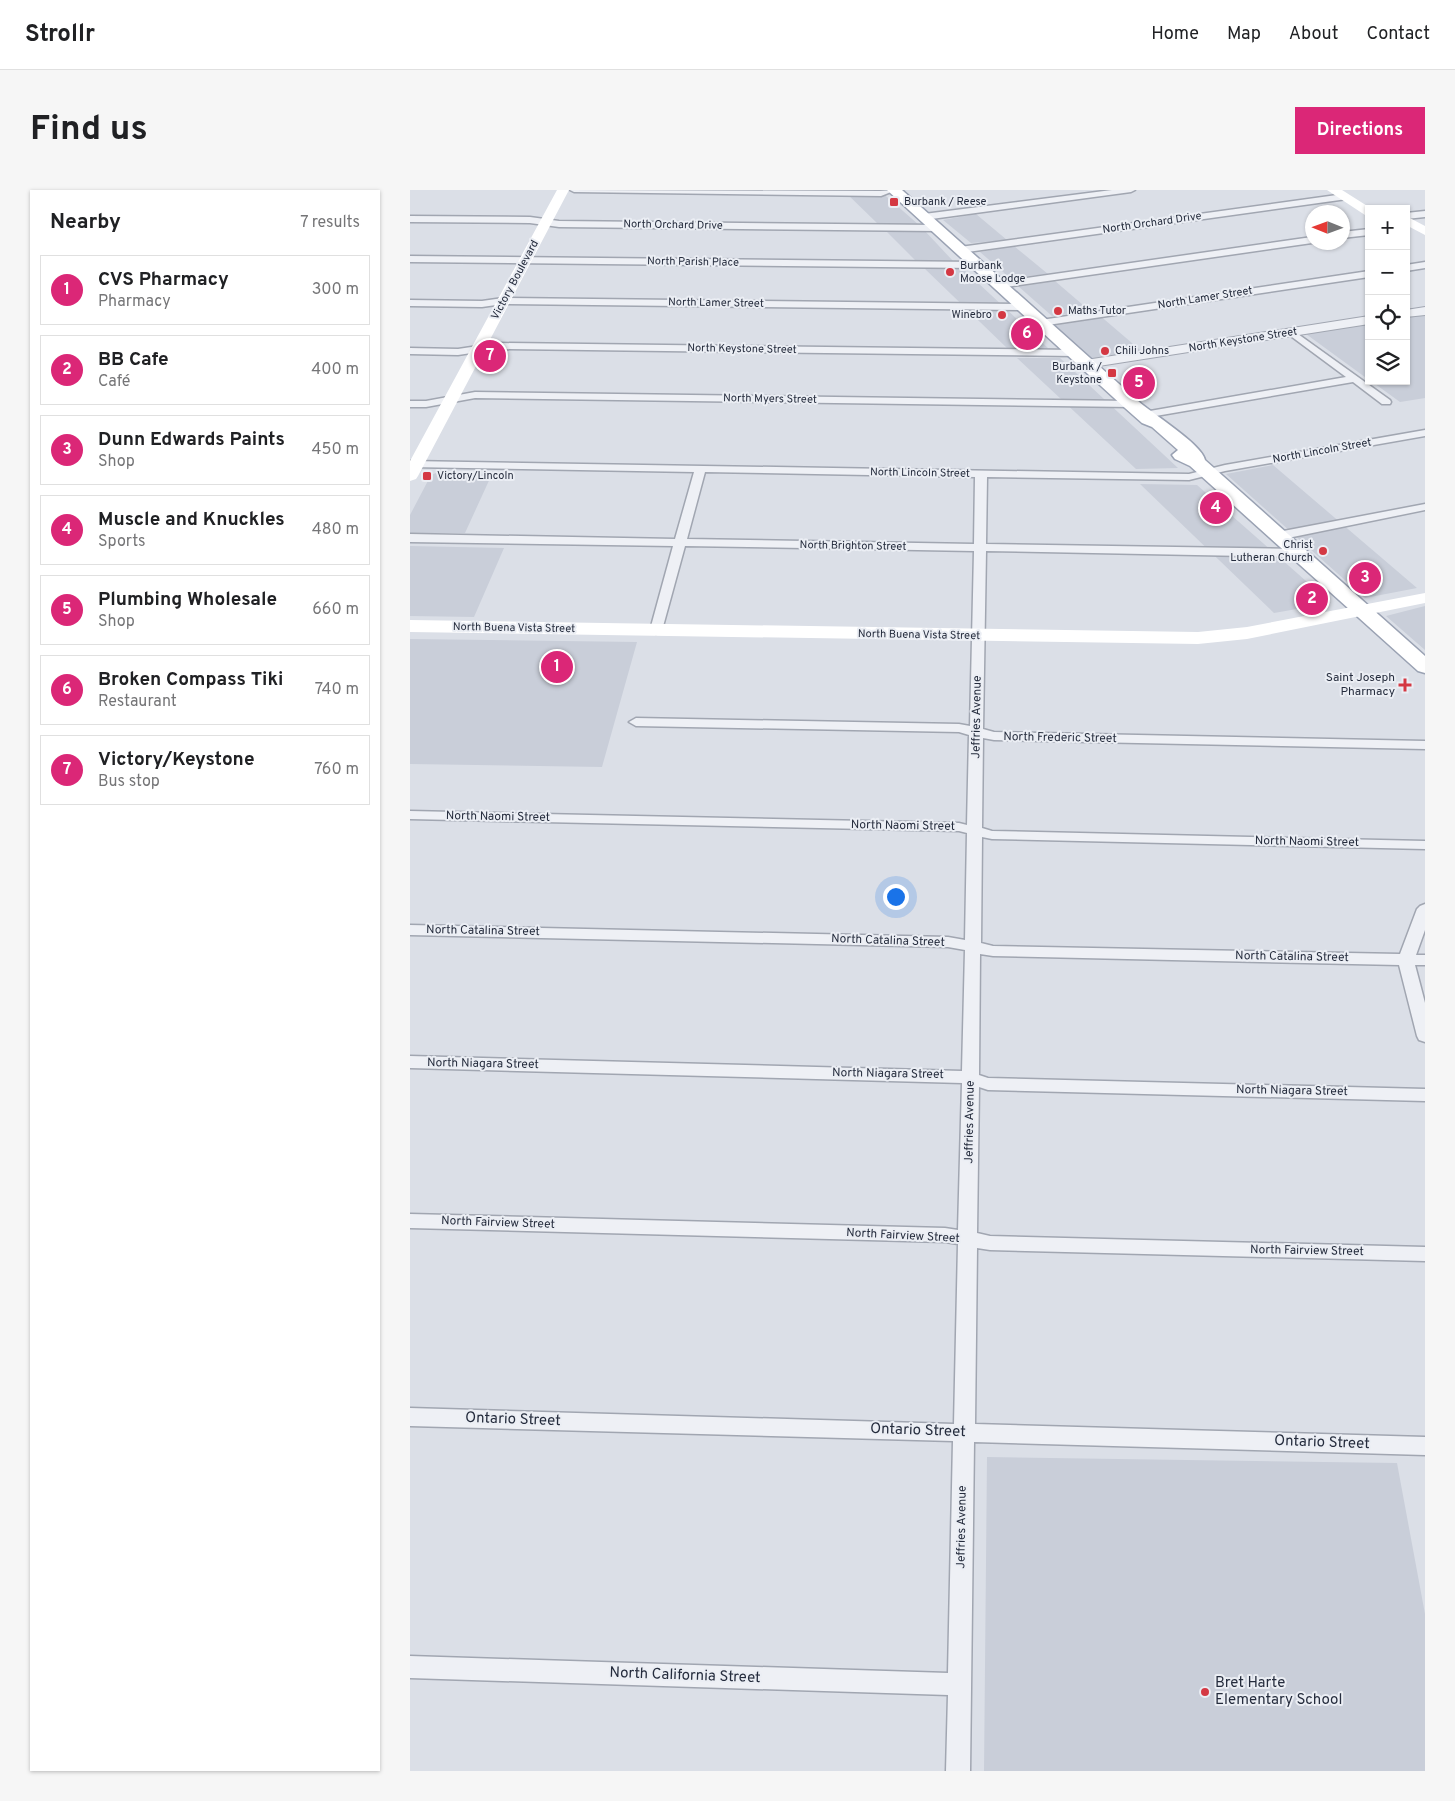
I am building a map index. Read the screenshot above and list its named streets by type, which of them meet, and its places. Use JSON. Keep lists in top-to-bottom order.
{
  "streets": {
    "main road": ["Victory Boulevard", "North Buena Vista Street"],
    "street": [
      "North Orchard Drive",
      "North Parish Place",
      "North Lamer Street",
      "North Keystone Street",
      "North Myers Street",
      "North Lincoln Street",
      "North Brighton Street",
      "Jeffries Avenue",
      "North Frederic Street",
      "North Naomi Street",
      "North Catalina Street",
      "North Niagara Street",
      "North Fairview Street",
      "Ontario Street",
      "North California Street"
    ]
  },
  "crossings": [
    ["North Orchard Drive", "Victory Boulevard"],
    ["North Parish Place", "Victory Boulevard"],
    ["Victory Boulevard", "North Lamer Street"],
    ["Victory Boulevard", "North Keystone Street"],
    ["Victory Boulevard", "North Myers Street"],
    ["Victory Boulevard", "North Lincoln Street"],
    ["North Lincoln Street", "Jeffries Avenue"],
    ["North Brighton Street", "Jeffries Avenue"],
    ["North Buena Vista Street", "Jeffries Avenue"],
    ["Jeffries Avenue", "North Frederic Street"],
    ["Jeffries Avenue", "North Naomi Street"],
    ["Jeffries Avenue", "North Catalina Street"],
    ["Jeffries Avenue", "North Niagara Street"],
    ["Jeffries Avenue", "North Fairview Street"],
    ["Jeffries Avenue", "Ontario Street"],
    ["Jeffries Avenue", "North California Street"]
  ],
  "places": {
    "transit": ["Burbank / Reese", "Burbank / Keystone", "Victory/Lincoln"],
    "other": [
      "Burbank Moose Lodge",
      "Maths Tutor",
      "Winebro",
      "Chili Johns",
      "Christ Lutheran Church",
      "Bret Harte Elementary School"
    ],
    "health": ["Saint Joseph Pharmacy"]
  },
  "north": "left",
  "page": {
    "header": "Strollr",
    "nav": [
      "Home",
      "Map",
      "About",
      "Contact"
    ],
    "buttons": "Directions",
    "title": "Find us",
    "heading": ["Nearby", "7 results"],
    "map_buttons": ["+", "−"],
    "list": [
      {
        "mark": "1",
        "name": "CVS Pharmacy",
        "note": "Pharmacy",
        "value": "300 m"
      },
      {
        "mark": "2",
        "name": "BB Cafe",
        "note": "Café",
        "value": "400 m"
      },
      {
        "mark": "3",
        "name": "Dunn Edwards Paints",
        "note": "Shop",
        "value": "450 m"
      },
      {
        "mark": "4",
        "name": "Muscle and Knuckles",
        "note": "Sports",
        "value": "480 m"
      },
      {
        "mark": "5",
        "name": "Plumbing Wholesale",
        "note": "Shop",
        "value": "660 m"
      },
      {
        "mark": "6",
        "name": "Broken Compass Tiki",
        "note": "Restaurant",
        "value": "740 m"
      },
      {
        "mark": "7",
        "name": "Victory/Keystone",
        "note": "Bus stop",
        "value": "760 m"
      }
    ],
    "pins": [
      "6",
      "7",
      "5",
      "4",
      "3",
      "2",
      "1"
    ]
  }
}
